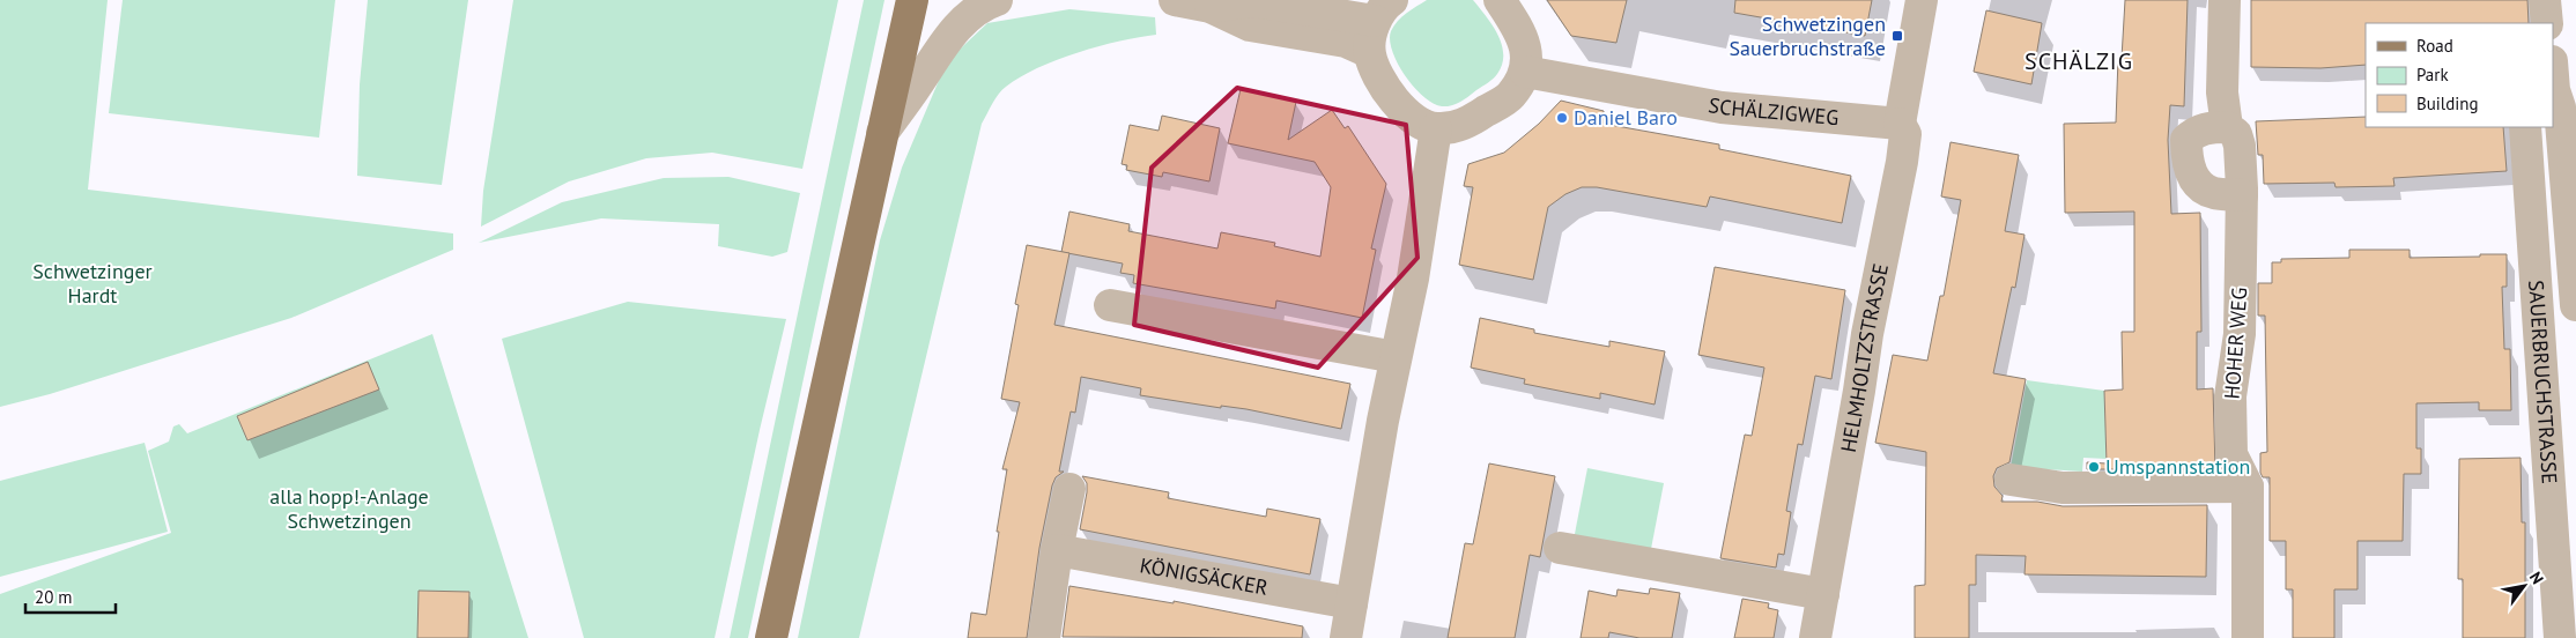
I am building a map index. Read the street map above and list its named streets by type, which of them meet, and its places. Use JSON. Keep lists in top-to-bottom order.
{
  "streets": {
    "street": [
      "SCHÄLZIGWEG",
      "HOHER WEG",
      "HELMHOLTZSTRASSE",
      "SAUERBRUCHSTRASSE",
      "KÖNIGSÄCKER"
    ]
  },
  "crossings": [
    ["SCHÄLZIGWEG", "HELMHOLTZSTRASSE"]
  ],
  "districts": ["SCHÄLZIG"],
  "parks": ["Schwetzinger Hardt", "alla hopp!-Anlage Schwetzingen"],
  "places": {
    "transit": ["Schwetzingen Sauerbruchstraße"],
    "other": ["Daniel Baro", "Umspannstation"]
  },
  "legend": ["Road", "Park", "Building"],
  "scale_bar": "20 m",
  "north": "top right"
}
